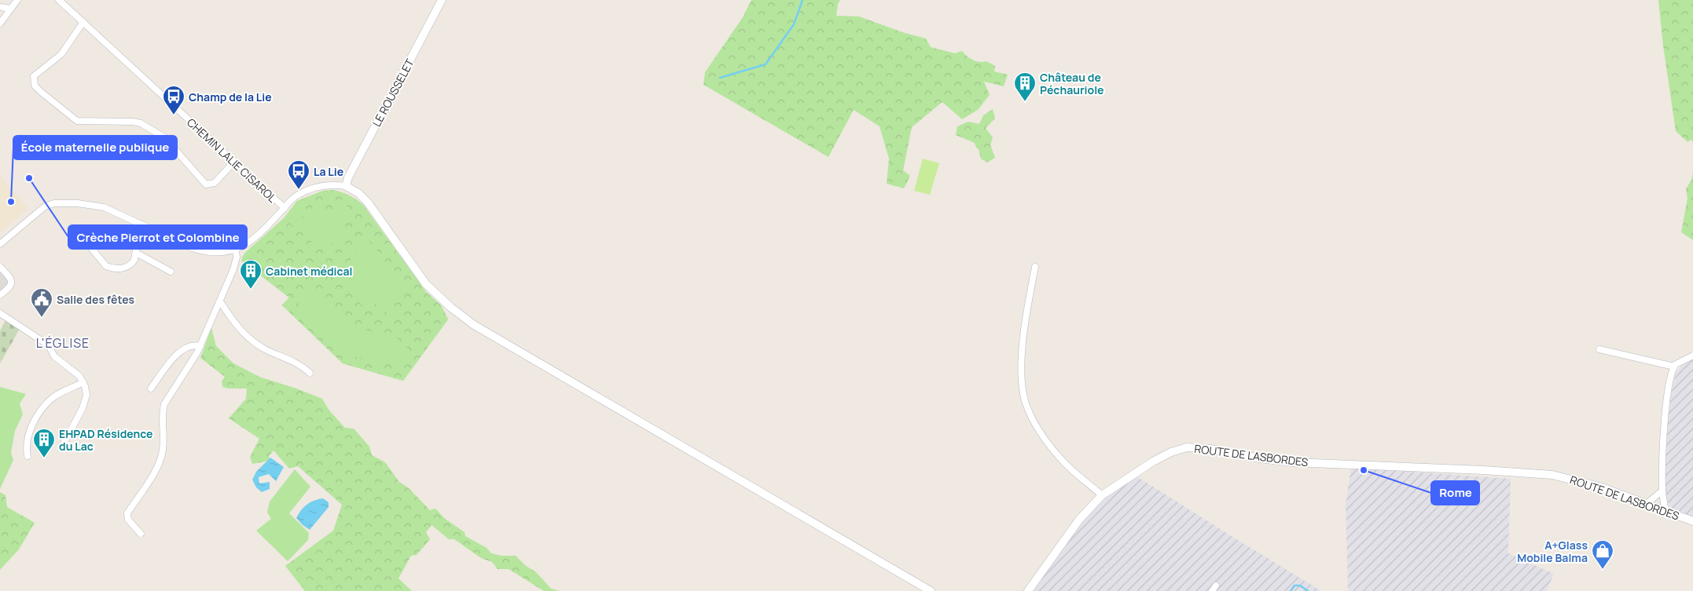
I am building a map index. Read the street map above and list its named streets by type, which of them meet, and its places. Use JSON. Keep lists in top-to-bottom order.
{
  "streets": {
    "street": ["LE ROUSSELET", "CHEMIN LALIE CISAROL", "ROUTE DE LASBORDES"]
  },
  "districts": ["L'ÉGLISE"],
  "places": {
    "building": ["Château de Péchauriole", "Cabinet médical", "EHPAD Résidence du Lac"],
    "bus stop": ["Champ de la Lie", "La Lie"],
    "other": ["Crèche Pierrot et Colombine", "École maternelle publique", "Rome"],
    "public building": ["Salle des fêtes"],
    "shop": ["A+Glass Mobile Balma"]
  }
}
